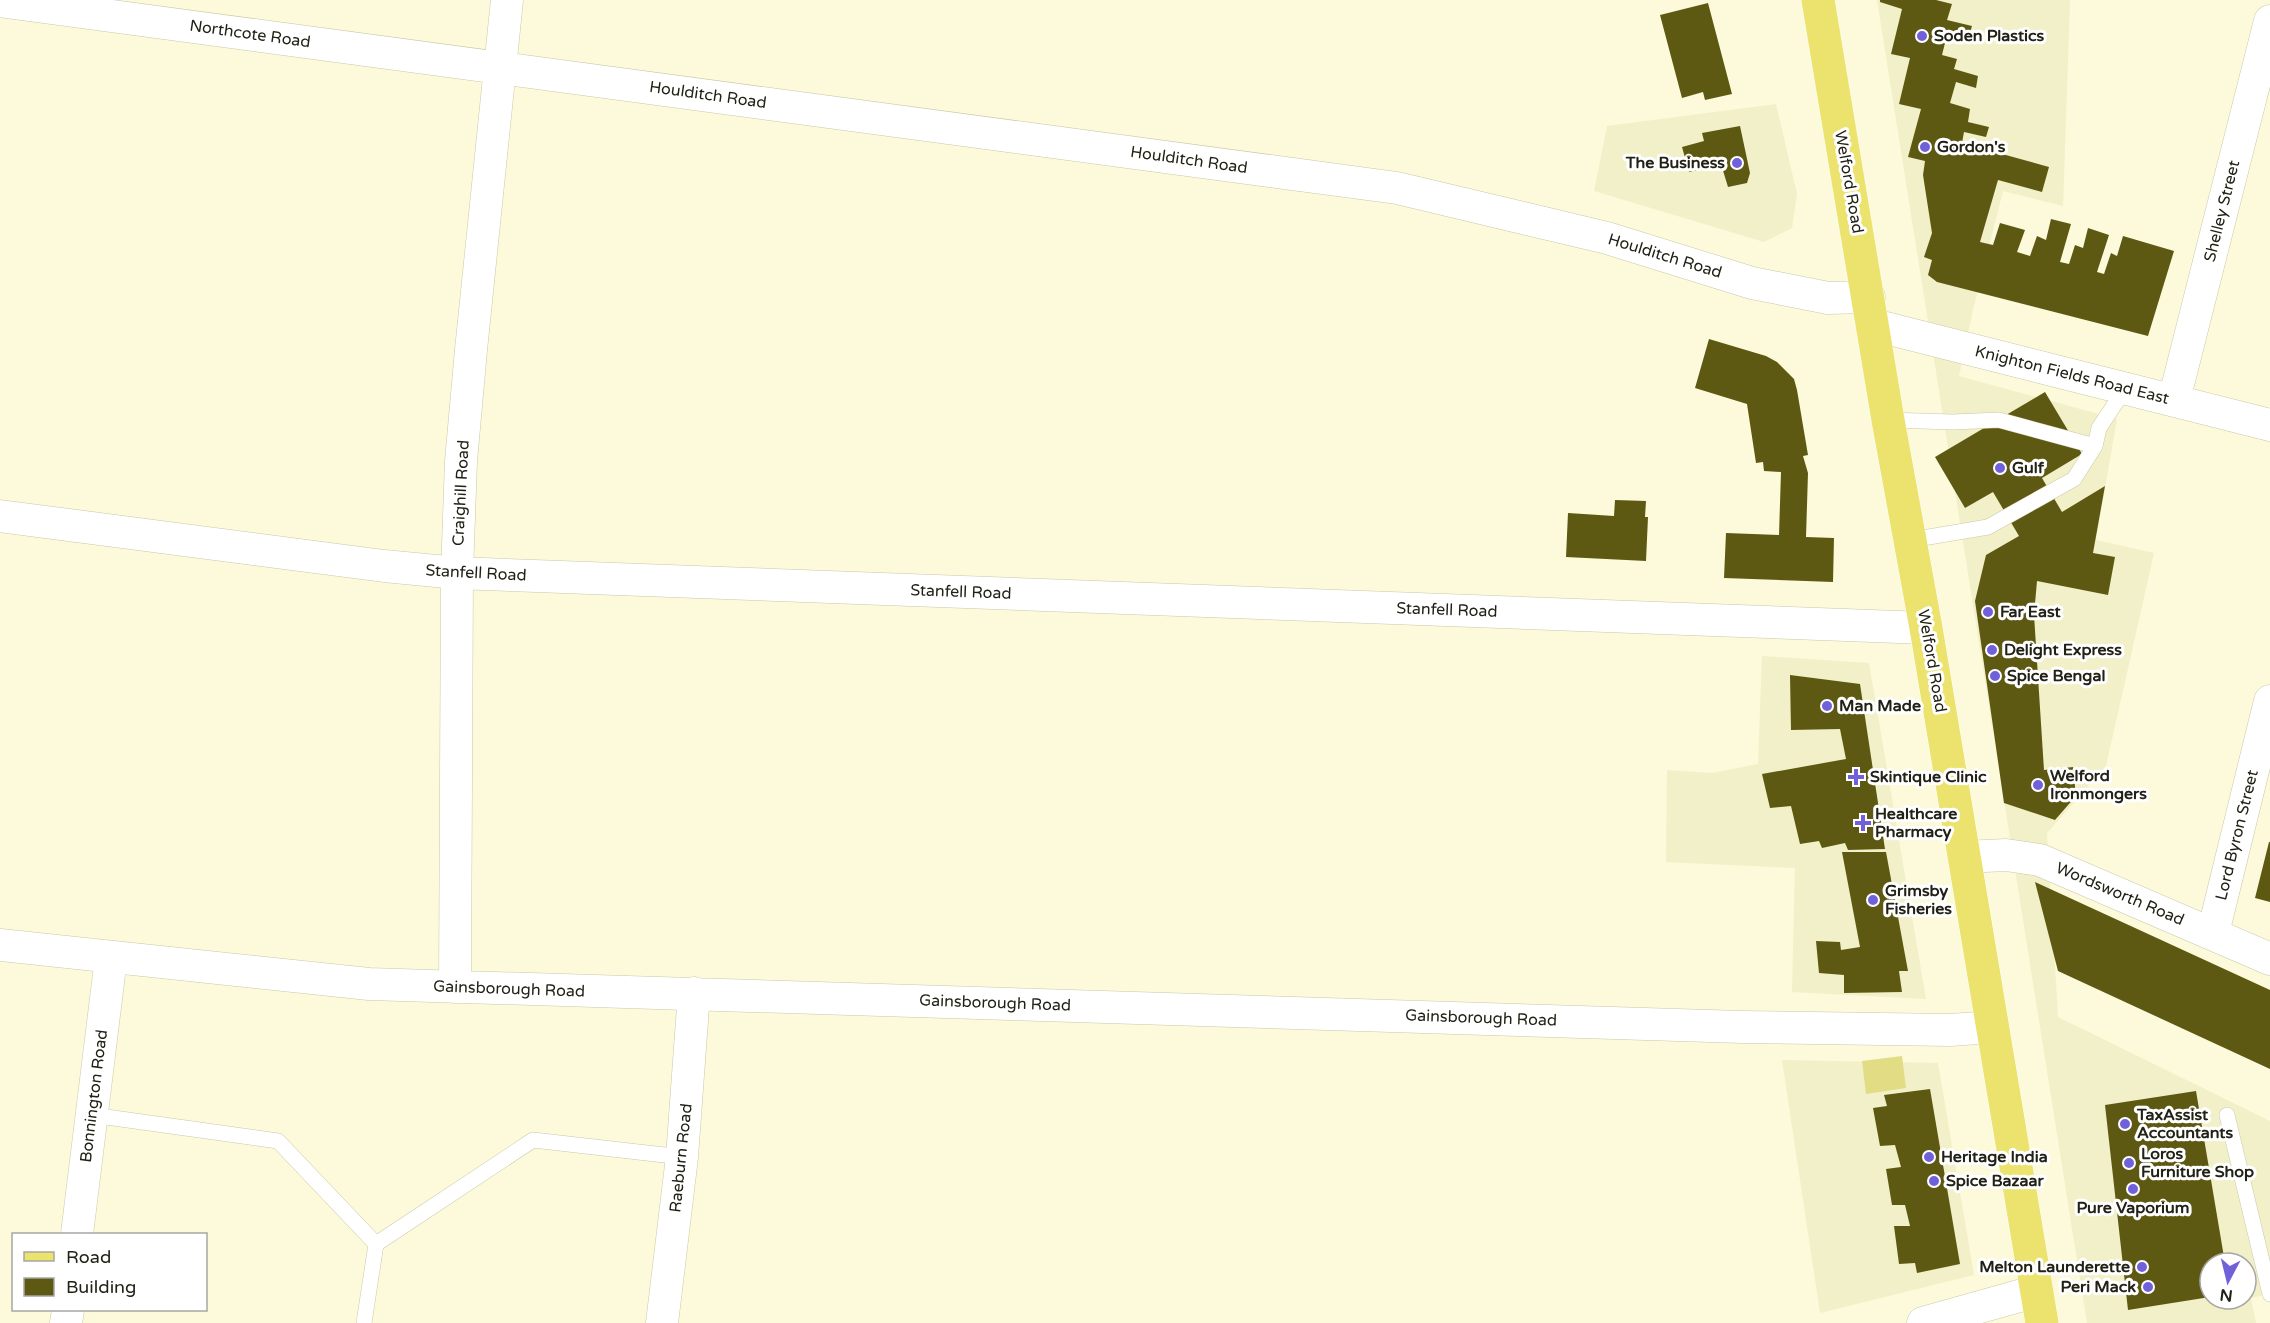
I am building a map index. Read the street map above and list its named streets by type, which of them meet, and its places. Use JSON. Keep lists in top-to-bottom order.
{
  "streets": {
    "main road": ["Welford Road"],
    "street": [
      "Northcote Road",
      "Houlditch Road",
      "Shelley Street",
      "Knighton Fields Road East",
      "Craighill Road",
      "Stanfell Road",
      "Lord Byron Street",
      "Wordsworth Road",
      "Gainsborough Road",
      "Bonnington Road",
      "Raeburn Road"
    ]
  },
  "crossings": [
    ["Northcote Road", "Houlditch Road"],
    ["Northcote Road", "Craighill Road"],
    ["Houlditch Road", "Welford Road"],
    ["Houlditch Road", "Knighton Fields Road East"],
    ["Houlditch Road", "Craighill Road"],
    ["Welford Road", "Knighton Fields Road East"],
    ["Welford Road", "Stanfell Road"],
    ["Welford Road", "Wordsworth Road"],
    ["Welford Road", "Gainsborough Road"],
    ["Shelley Street", "Knighton Fields Road East"],
    ["Craighill Road", "Stanfell Road"],
    ["Craighill Road", "Gainsborough Road"],
    ["Lord Byron Street", "Wordsworth Road"],
    ["Gainsborough Road", "Bonnington Road"],
    ["Gainsborough Road", "Raeburn Road"]
  ],
  "places": {
    "other": [
      "Soden Plastics",
      "Gordon's",
      "The Business",
      "Gulf",
      "Far East",
      "Delight Express",
      "Spice Bengal",
      "Man Made",
      "Welford Ironmongers",
      "Grimsby Fisheries",
      "TaxAssist Accountants",
      "Heritage India",
      "Loros Furniture Shop",
      "Spice Bazaar",
      "Pure Vaporium",
      "Melton Launderette",
      "Peri Mack"
    ],
    "health": ["Skintique Clinic", "Healthcare Pharmacy"]
  },
  "legend": ["Road", "Building"],
  "north": "bottom"
}
